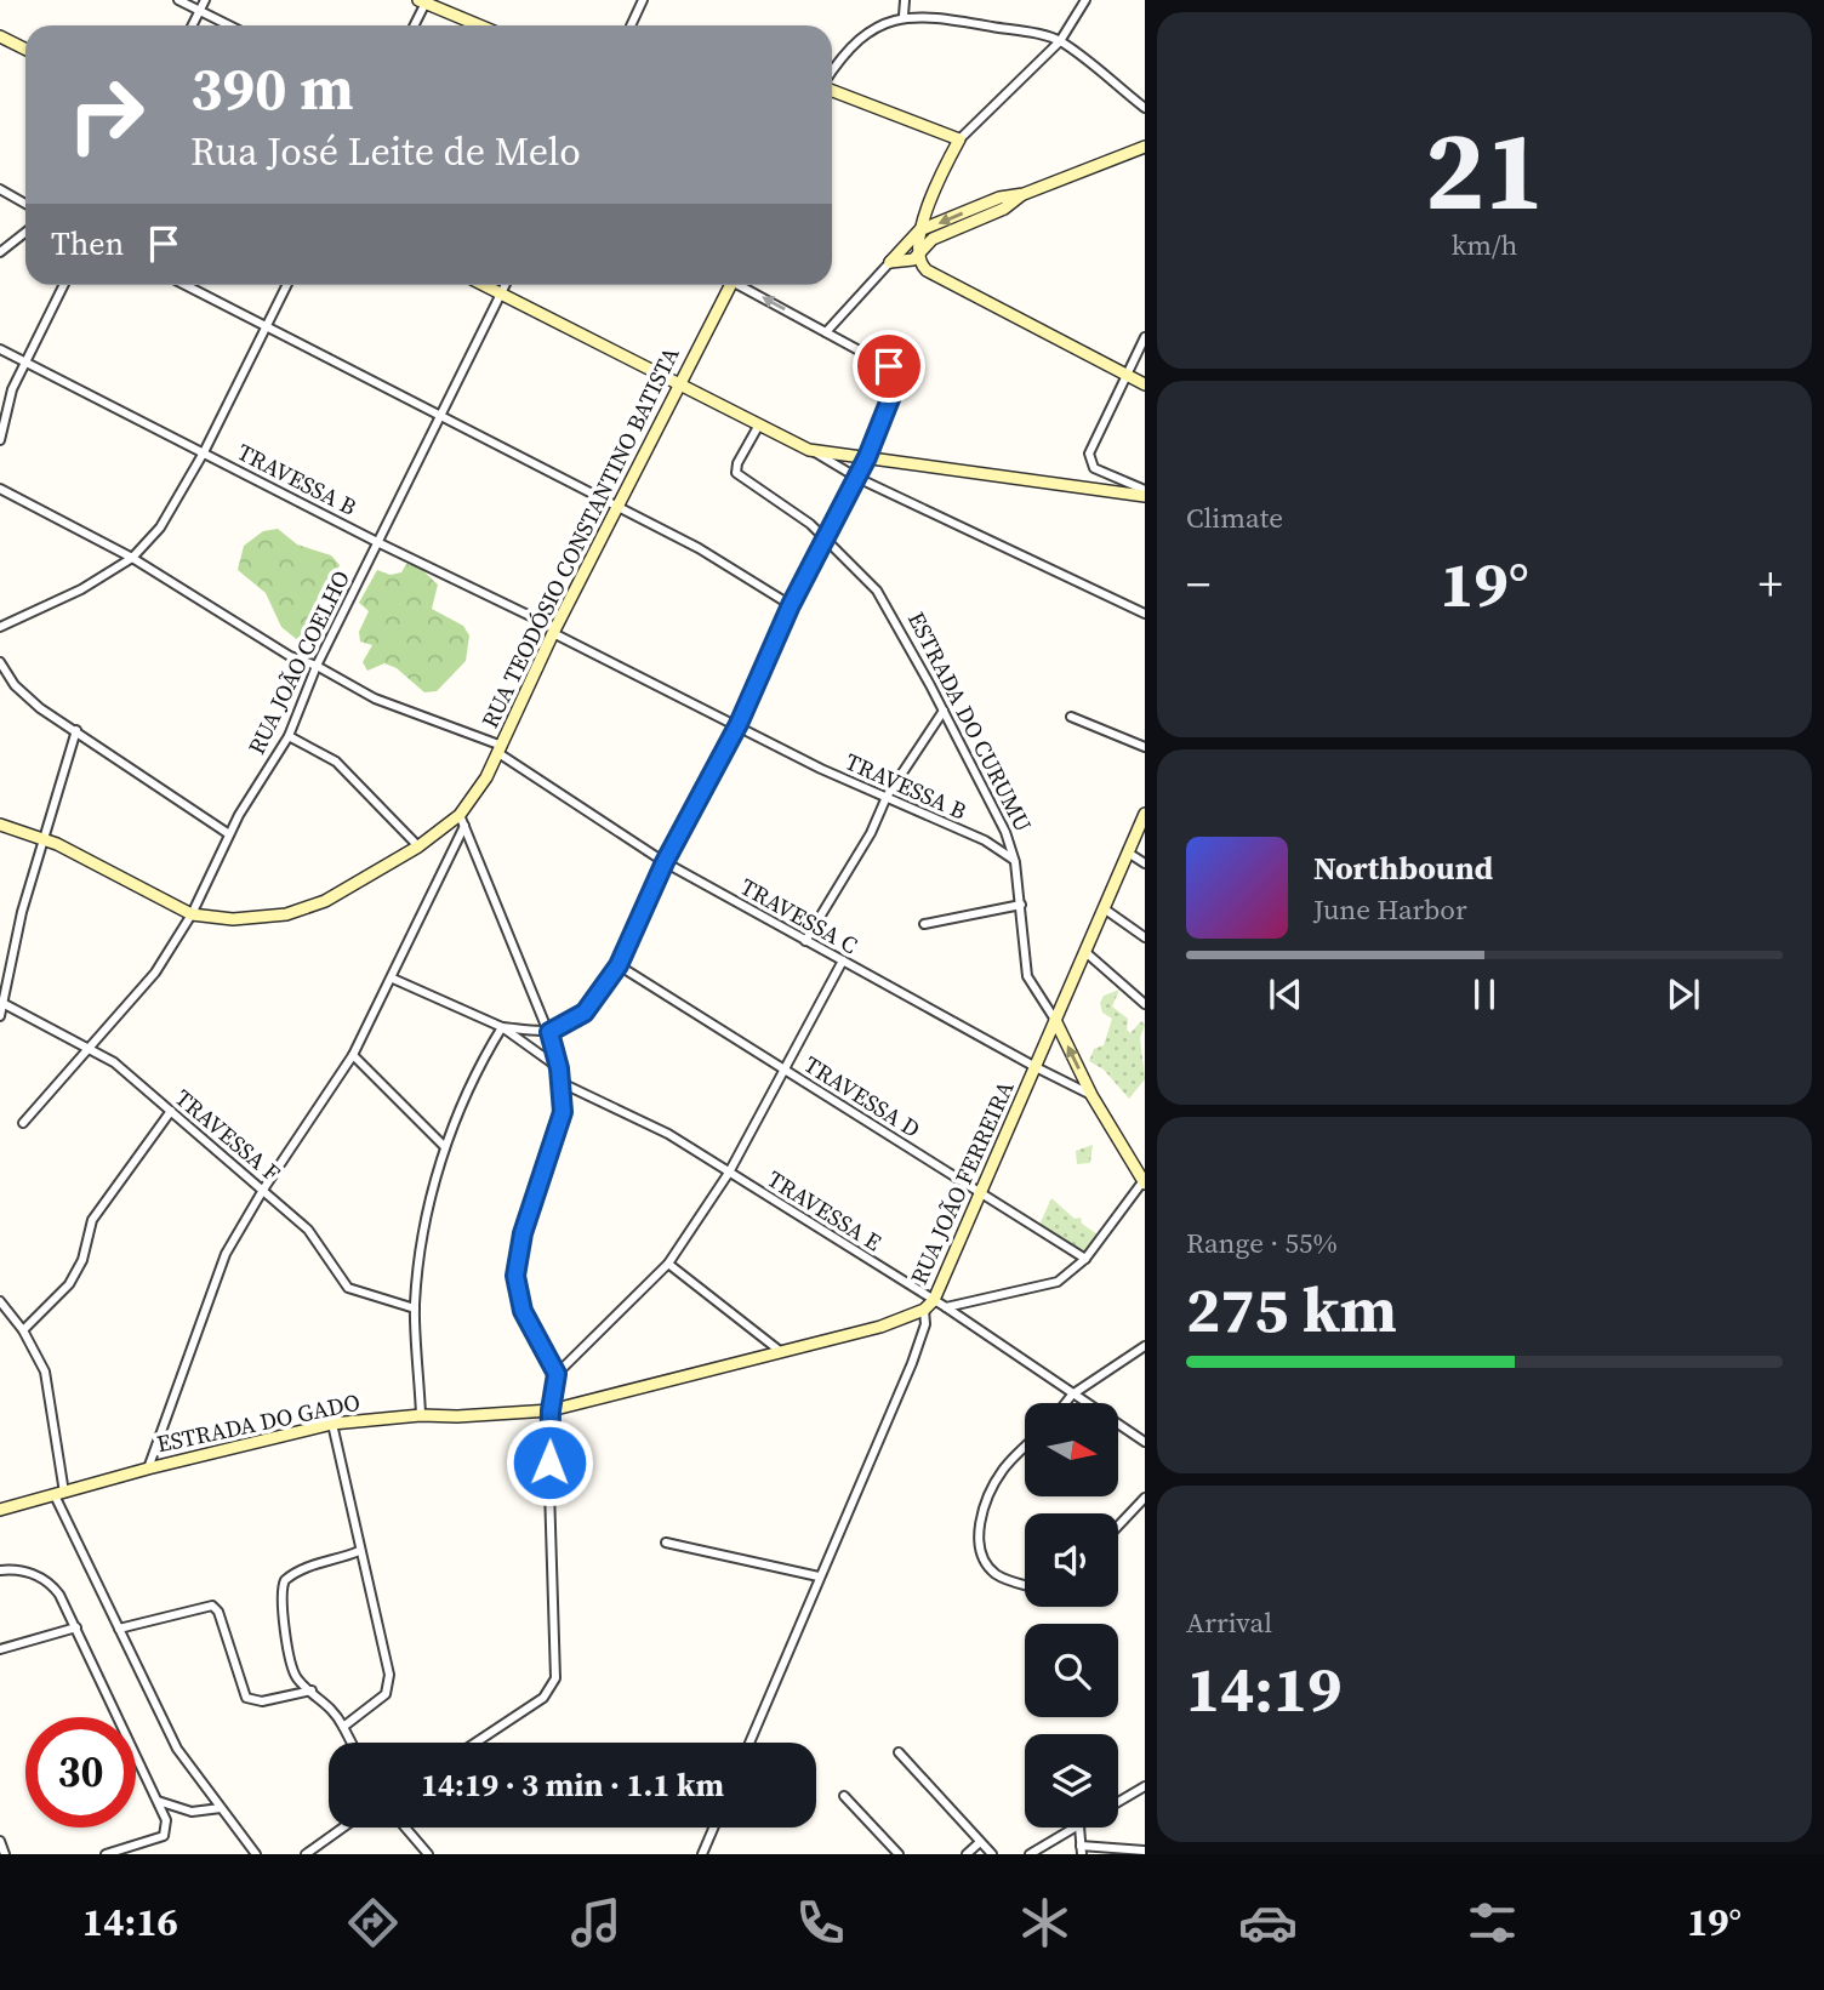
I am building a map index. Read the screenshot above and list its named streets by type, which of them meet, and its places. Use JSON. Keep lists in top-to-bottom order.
{
  "streets": {
    "street": [
      "TRAVESSA B",
      "RUA TEODÓSIO CONSTANTINO BATISTA",
      "RUA JOÃO COELHO",
      "ESTRADA DO CURUMU",
      "TRAVESSA C",
      "TRAVESSA D",
      "TRAVESSA F",
      "RUA JOÃO FERREIRA",
      "TRAVESSA E",
      "ESTRADA DO GADO"
    ]
  },
  "crossings": [
    ["TRAVESSA B", "RUA TEODÓSIO CONSTANTINO BATISTA"],
    ["TRAVESSA B", "RUA JOÃO COELHO"],
    ["TRAVESSA B", "ESTRADA DO CURUMU"],
    ["RUA TEODÓSIO CONSTANTINO BATISTA", "TRAVESSA C"],
    ["RUA TEODÓSIO CONSTANTINO BATISTA", "TRAVESSA F"],
    ["RUA TEODÓSIO CONSTANTINO BATISTA", "ESTRADA DO GADO"],
    ["RUA JOÃO COELHO", "TRAVESSA C"],
    ["RUA JOÃO COELHO", "TRAVESSA F"],
    ["ESTRADA DO CURUMU", "TRAVESSA C"],
    ["ESTRADA DO CURUMU", "RUA JOÃO FERREIRA"],
    ["TRAVESSA C", "RUA JOÃO FERREIRA"],
    ["TRAVESSA D", "RUA JOÃO FERREIRA"],
    ["RUA JOÃO FERREIRA", "TRAVESSA E"],
    ["RUA JOÃO FERREIRA", "ESTRADA DO GADO"]
  ],
  "north": "right",
  "page": {
    "tile": [
      ["21", "km/h"],
      "Climate",
      ["Range · 55%", "275 km"],
      ["Arrival", "14:19"]
    ],
    "turn": ["390 m", "Rua José Leite de Melo"],
    "then": "Then",
    "heat": ["−", "19°", "+"],
    "song": ["Northbound", "June Harbor"],
    "limit": "30",
    "trip": "14:19 · 3 min · 1.1 km",
    "tabs": ["14:16", "19°"]
  }
}
